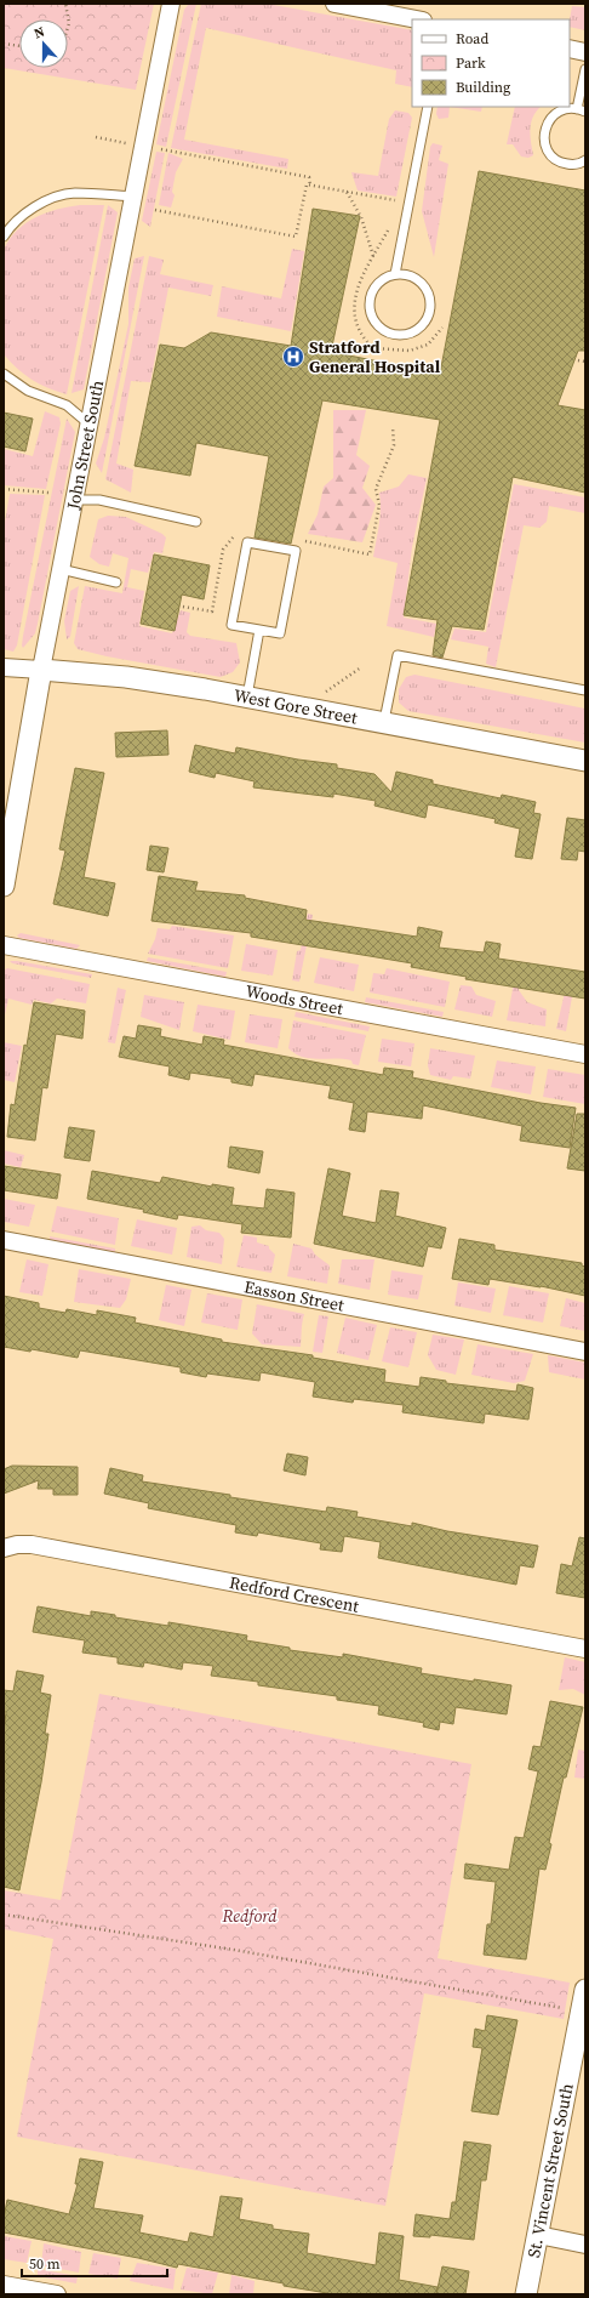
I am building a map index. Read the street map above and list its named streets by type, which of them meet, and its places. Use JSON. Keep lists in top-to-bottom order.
{
  "streets": {
    "street": [
      "John Street South",
      "West Gore Street",
      "Woods Street",
      "Easson Street",
      "Redford Crescent",
      "St. Vincent Street South"
    ]
  },
  "crossings": [
    ["John Street South", "West Gore Street"]
  ],
  "parks": ["Redford"],
  "places": {
    "hospital": ["Stratford General Hospital"]
  },
  "legend": ["Road", "Park", "Building"],
  "scale_bar": "50 m",
  "north": "top"
}
